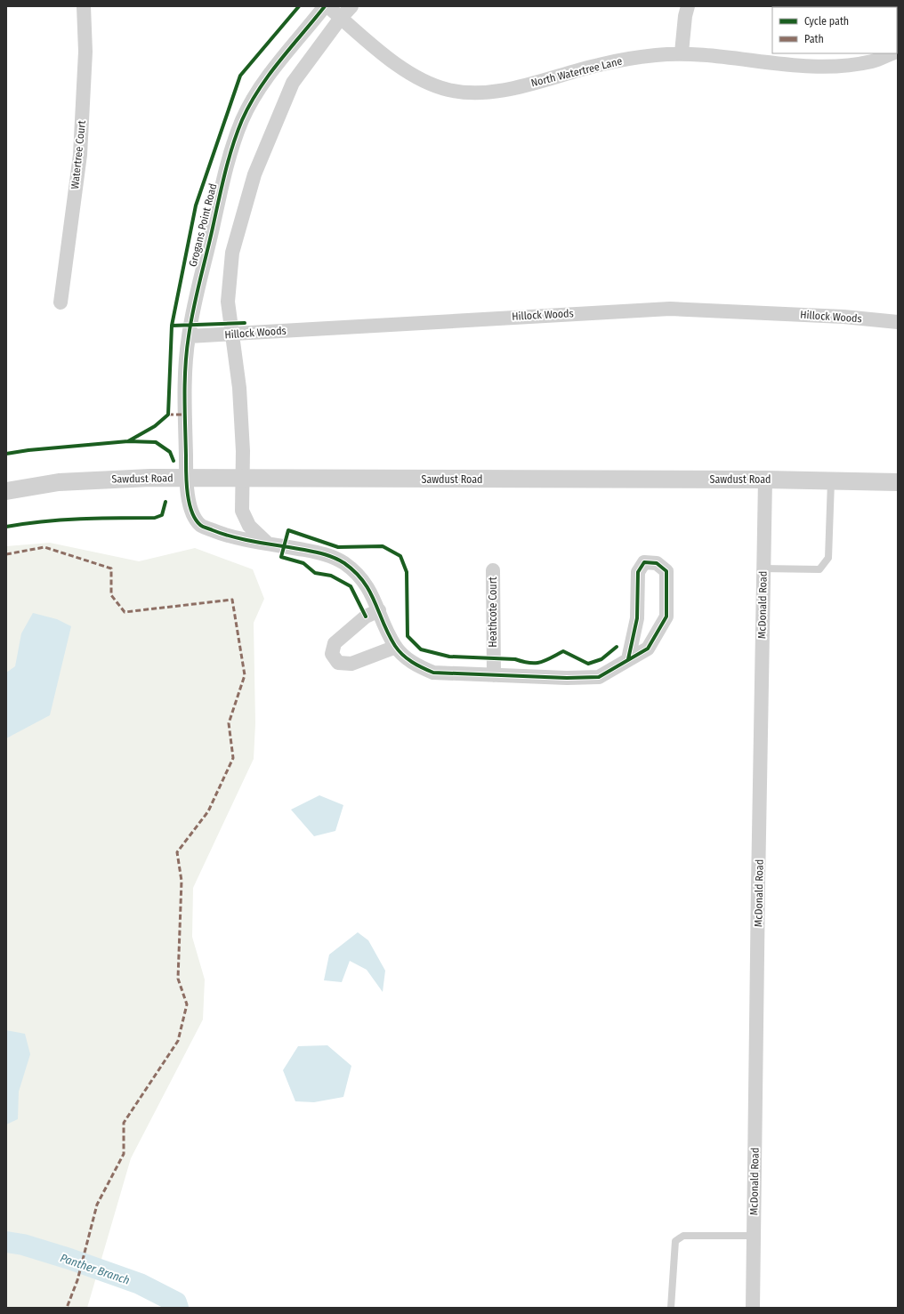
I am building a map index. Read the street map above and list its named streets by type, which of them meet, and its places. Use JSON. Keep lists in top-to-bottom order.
{
  "streets": {
    "street": [
      "North Watertree Lane",
      "Watertree Court",
      "Grogans Point Road",
      "Hillock Woods",
      "Sawdust Road",
      "McDonald Road",
      "Heathcote Court"
    ]
  },
  "crossings": [
    ["Grogans Point Road", "Hillock Woods"],
    ["Grogans Point Road", "Sawdust Road"],
    ["Grogans Point Road", "Heathcote Court"],
    ["Sawdust Road", "McDonald Road"]
  ],
  "water": ["Panther Branch"],
  "legend": ["Cycle path", "Path"]
}
